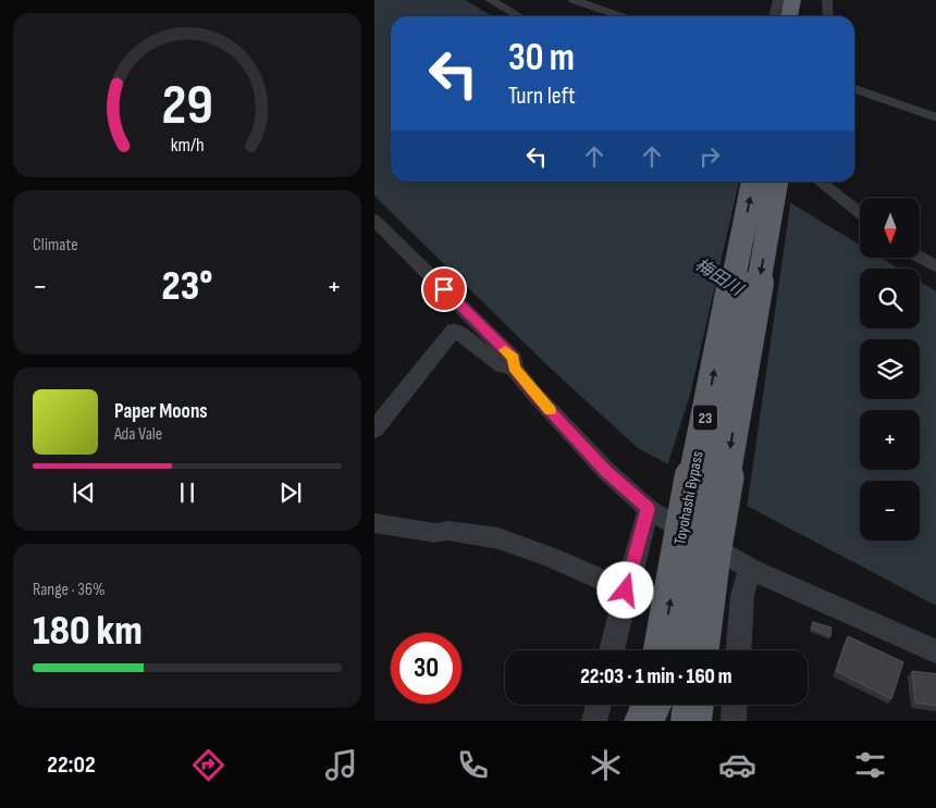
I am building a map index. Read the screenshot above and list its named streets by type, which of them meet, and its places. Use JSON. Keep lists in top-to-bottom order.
{
  "streets": {
    "highway": ["23", "Toyohashi Bypass"]
  },
  "water": ["梅田川"],
  "north": "bottom",
  "page": {
    "turn": ["30 m", "Turn left"],
    "tile": [
      "Climate",
      ["Range · 36%", "180 km"]
    ],
    "map_buttons": ["+", "−"],
    "heat": ["−", "23°", "+"],
    "song": ["Paper Moons", "Ada Vale"],
    "limit": "30",
    "trip": "22:03 · 1 min · 160 m",
    "tabs": "22:02",
    "gauge": ["29", "km/h"]
  }
}
